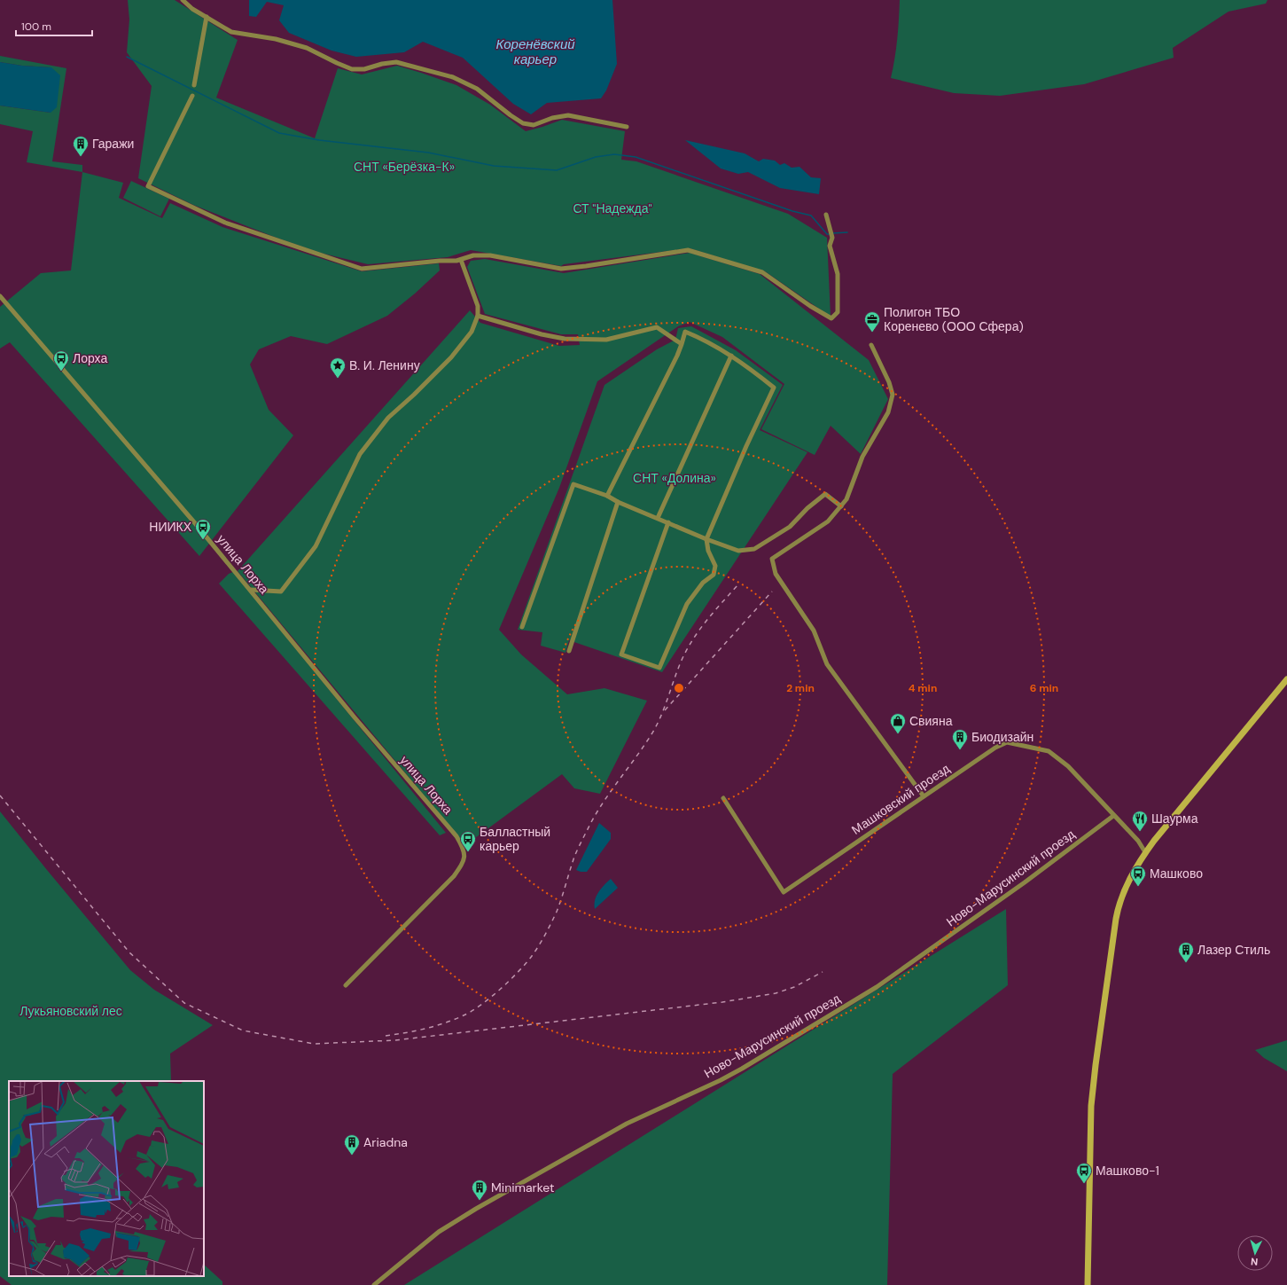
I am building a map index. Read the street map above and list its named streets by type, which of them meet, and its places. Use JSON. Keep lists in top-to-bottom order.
{
  "streets": {
    "street": ["улица Лорха", "Машковский проезд", "Ново-Марусинский проезд"]
  },
  "crossings": [
    ["Машковский проезд", "Ново-Марусинский проезд"]
  ],
  "water": ["Коренёвский карьер"],
  "parks": [
    "СНТ «Берёзка-К»",
    "СТ \"Надежда\"",
    "СНТ «Долина»",
    "Лукьяновский лес"
  ],
  "places": {
    "building": [
      "Гаражи",
      "Биодизайн",
      "Лазер Стиль",
      "Ariadna",
      "Minimarket"
    ],
    "office": ["Полигон ТБО Коренево (ООО Сфера)"],
    "bus stop": [
      "Лорха",
      "НИИКХ",
      "Балластный карьер",
      "Машково",
      "Машково-1"
    ],
    "place": ["В. И. Ленину"],
    "shop": ["Свияна"],
    "restaurant": ["Шаурма"]
  },
  "scale_bar": "100 m",
  "north": "bottom",
  "rings": ["2 min", "4 min", "6 min"]
}
